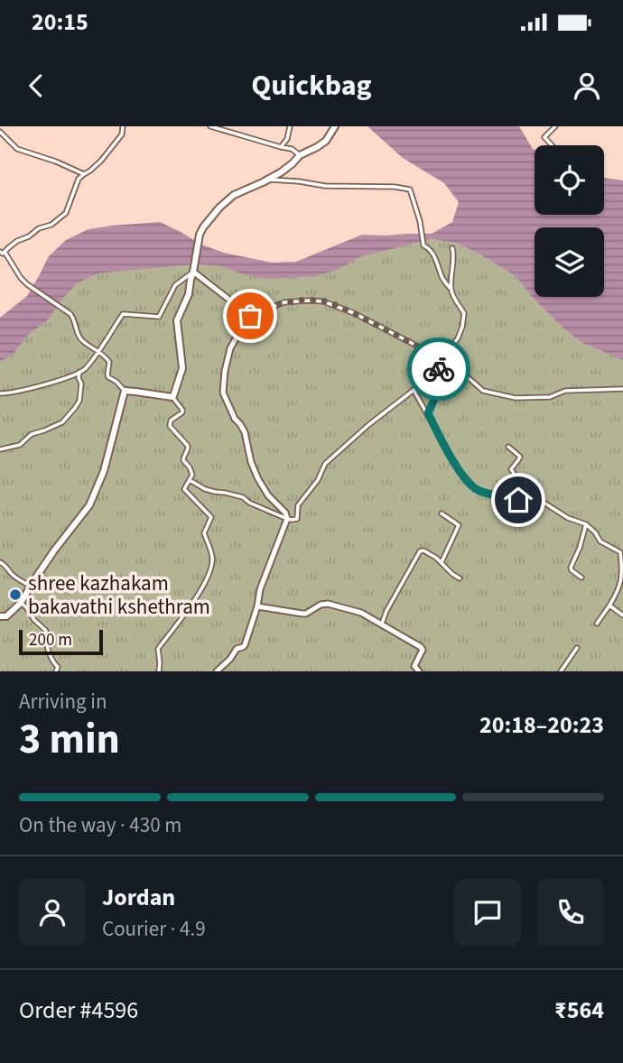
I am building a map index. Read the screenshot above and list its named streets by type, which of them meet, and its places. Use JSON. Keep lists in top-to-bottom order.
{
  "places": ["shree kazhakam bakavathi kshethram"],
  "scale_bar": "200 m",
  "page": {
    "status": "20:15",
    "header": "Quickbag",
    "scale": "200 m",
    "heading": ["3 min", "Arriving in", "20:18–20:23"],
    "panel": [
      "Jordan",
      "Courier · 4.9",
      "Order #4596",
      "₹564"
    ],
    "bar": "On the way · 430 m"
  }
}
